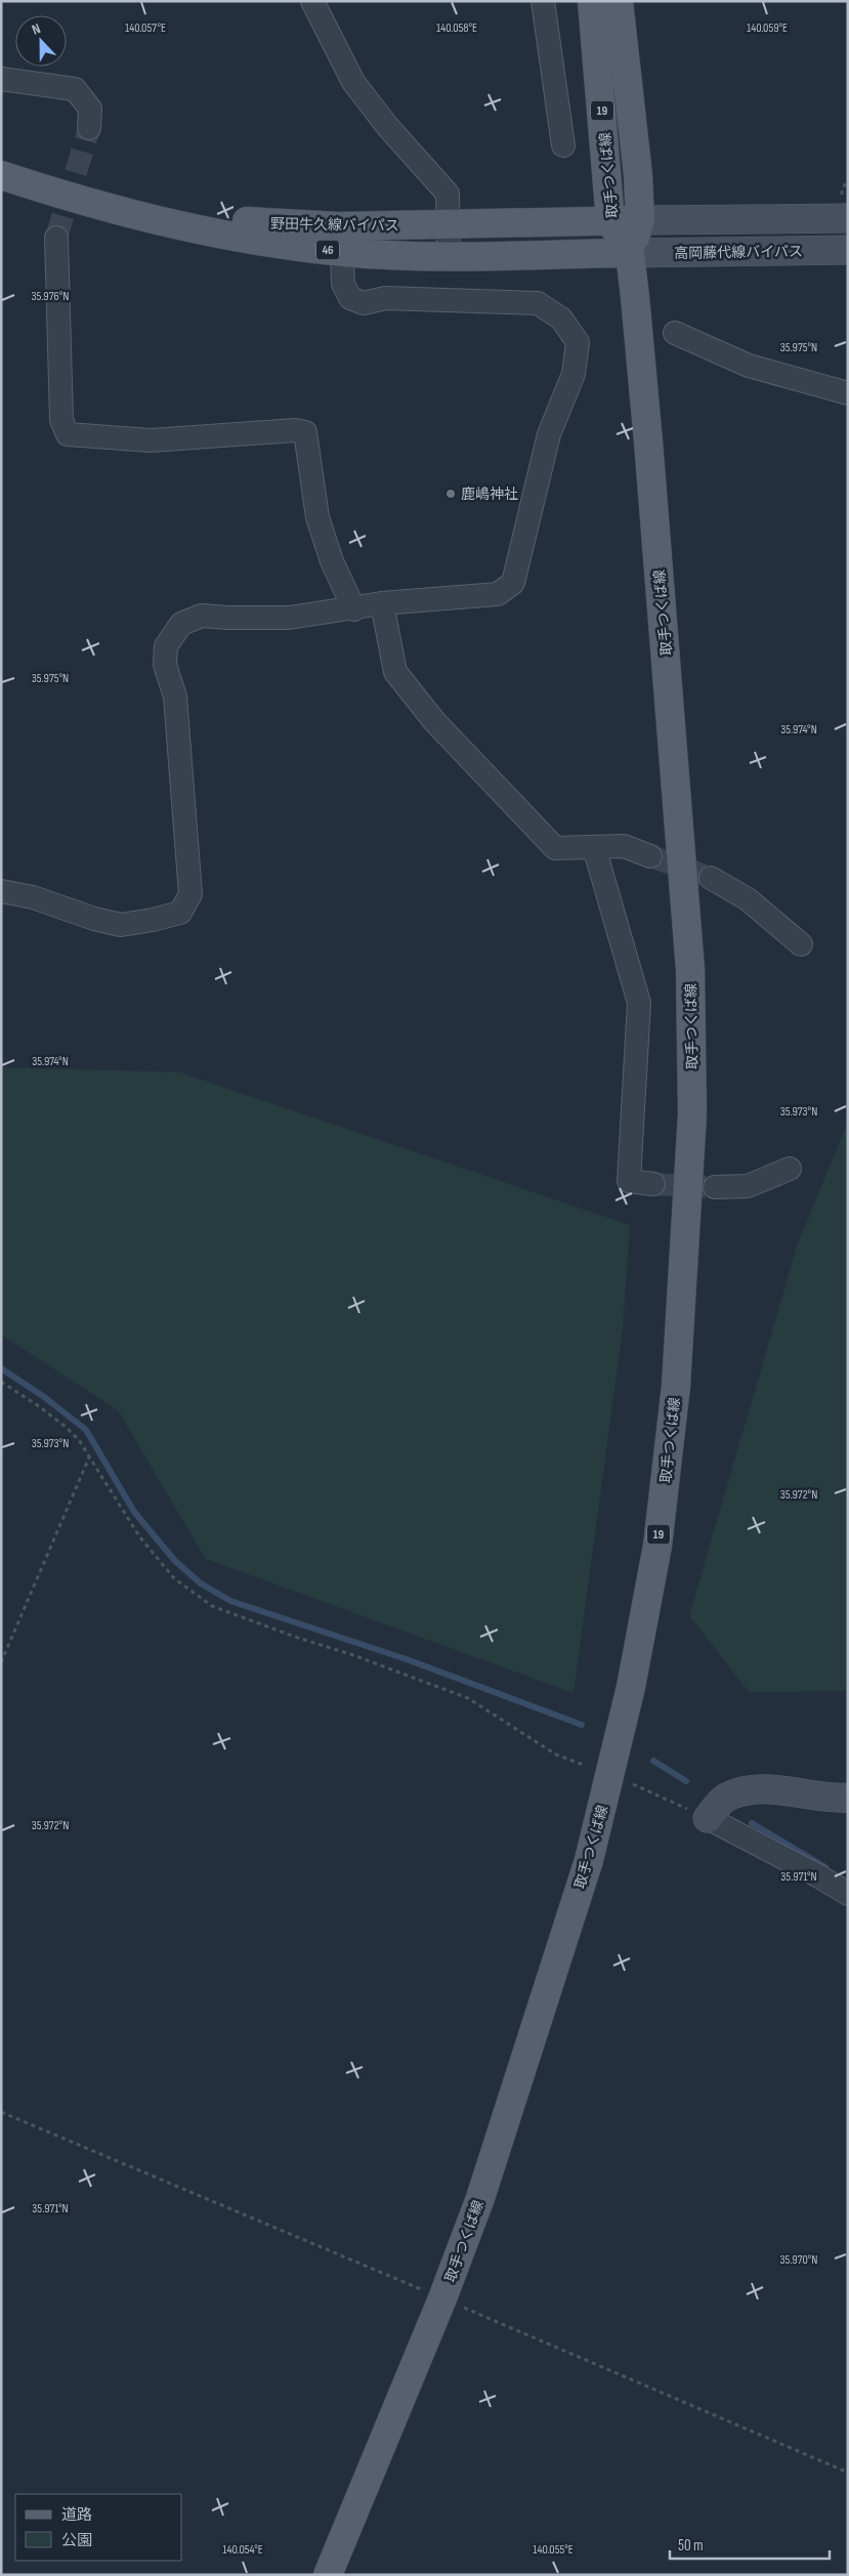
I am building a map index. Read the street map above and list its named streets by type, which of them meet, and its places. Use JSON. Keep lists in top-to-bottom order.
{
  "streets": {
    "main road": [
      "19",
      "取手つくば線",
      "野田牛久線バイパス",
      "46",
      "高岡藤代線バイパス"
    ]
  },
  "crossings": [
    ["取手つくば線", "野田牛久線バイパス"],
    ["取手つくば線", "高岡藤代線バイパス"],
    ["野田牛久線バイパス", "高岡藤代線バイパス"]
  ],
  "places": ["鹿嶋神社"],
  "legend": ["道路", "公園"],
  "scale_bar": "50 m",
  "north": "top",
  "coordinates": [
    "140.057°E",
    "140.058°E",
    "140.059°E",
    "35.976°N",
    "35.975°N",
    "35.974°N",
    "35.973°N",
    "35.972°N",
    "35.971°N",
    "35.970°N",
    "140.054°E",
    "140.055°E"
  ]
}
